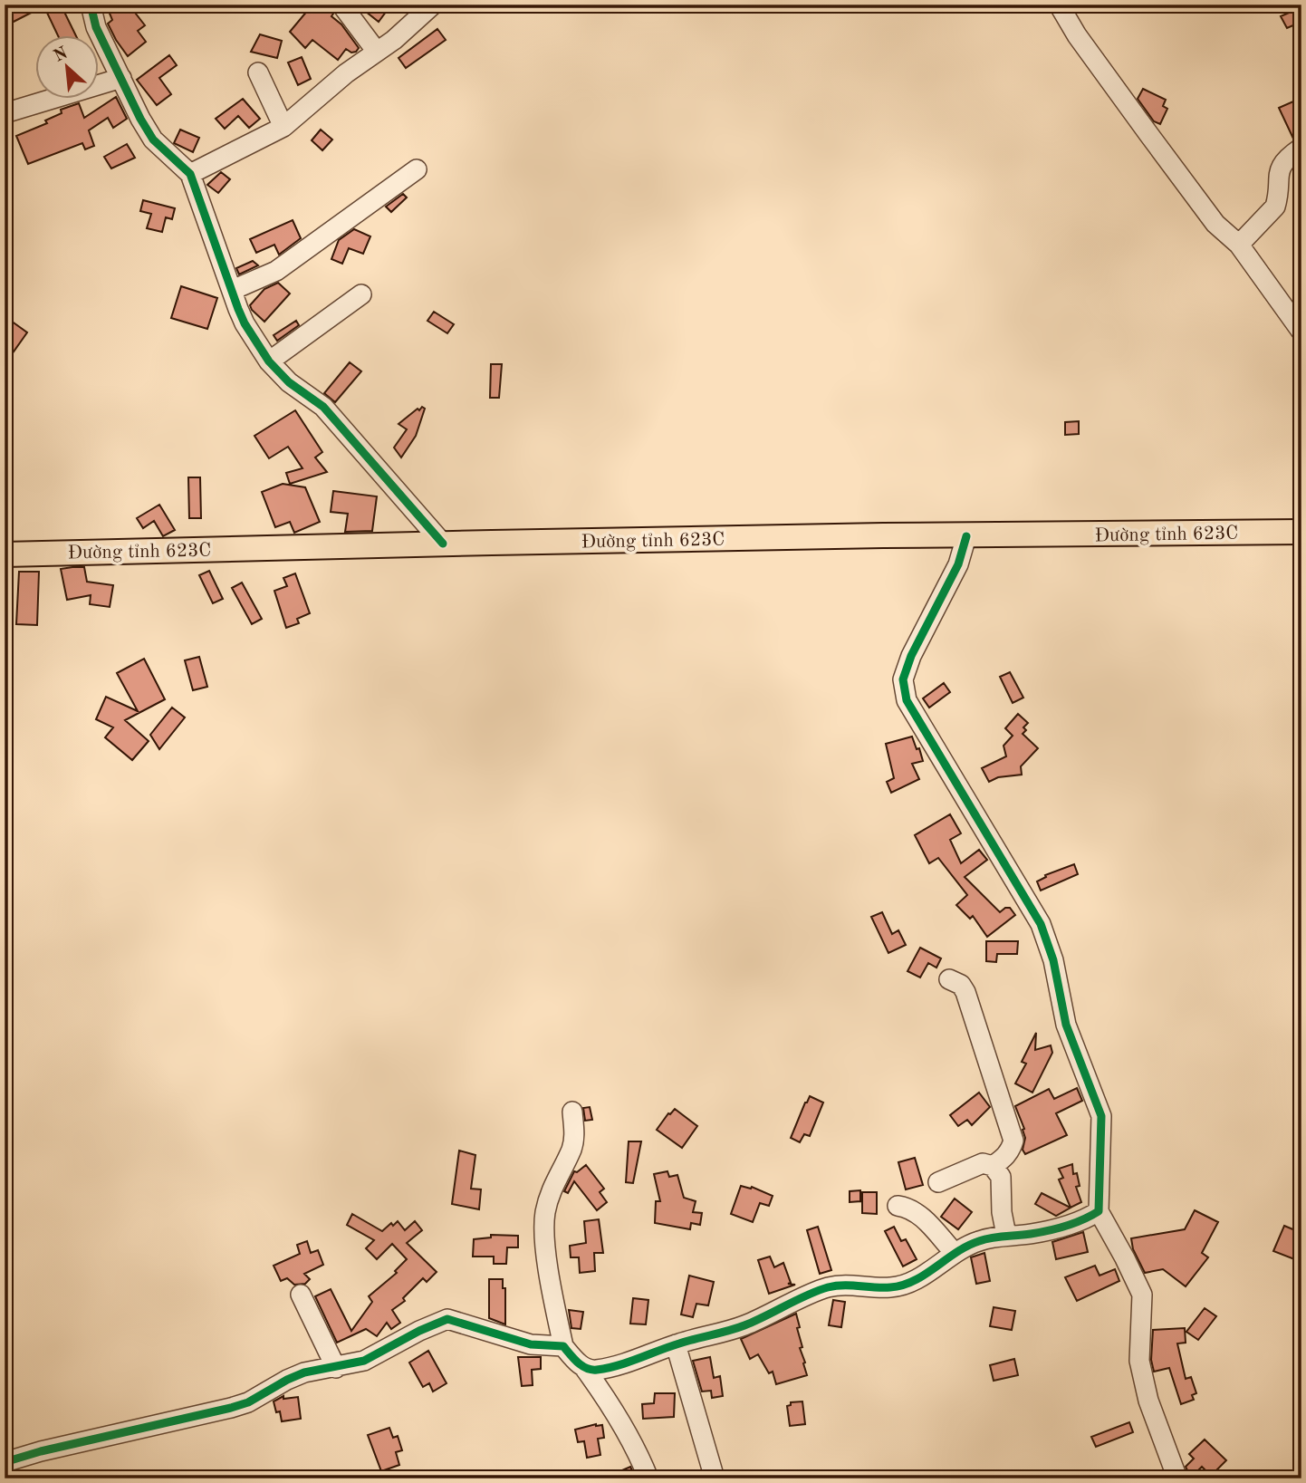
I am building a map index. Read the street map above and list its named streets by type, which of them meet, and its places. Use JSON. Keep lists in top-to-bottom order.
{
  "streets": {
    "main road": ["Đường tỉnh 623C"]
  },
  "north": "top left"
}
